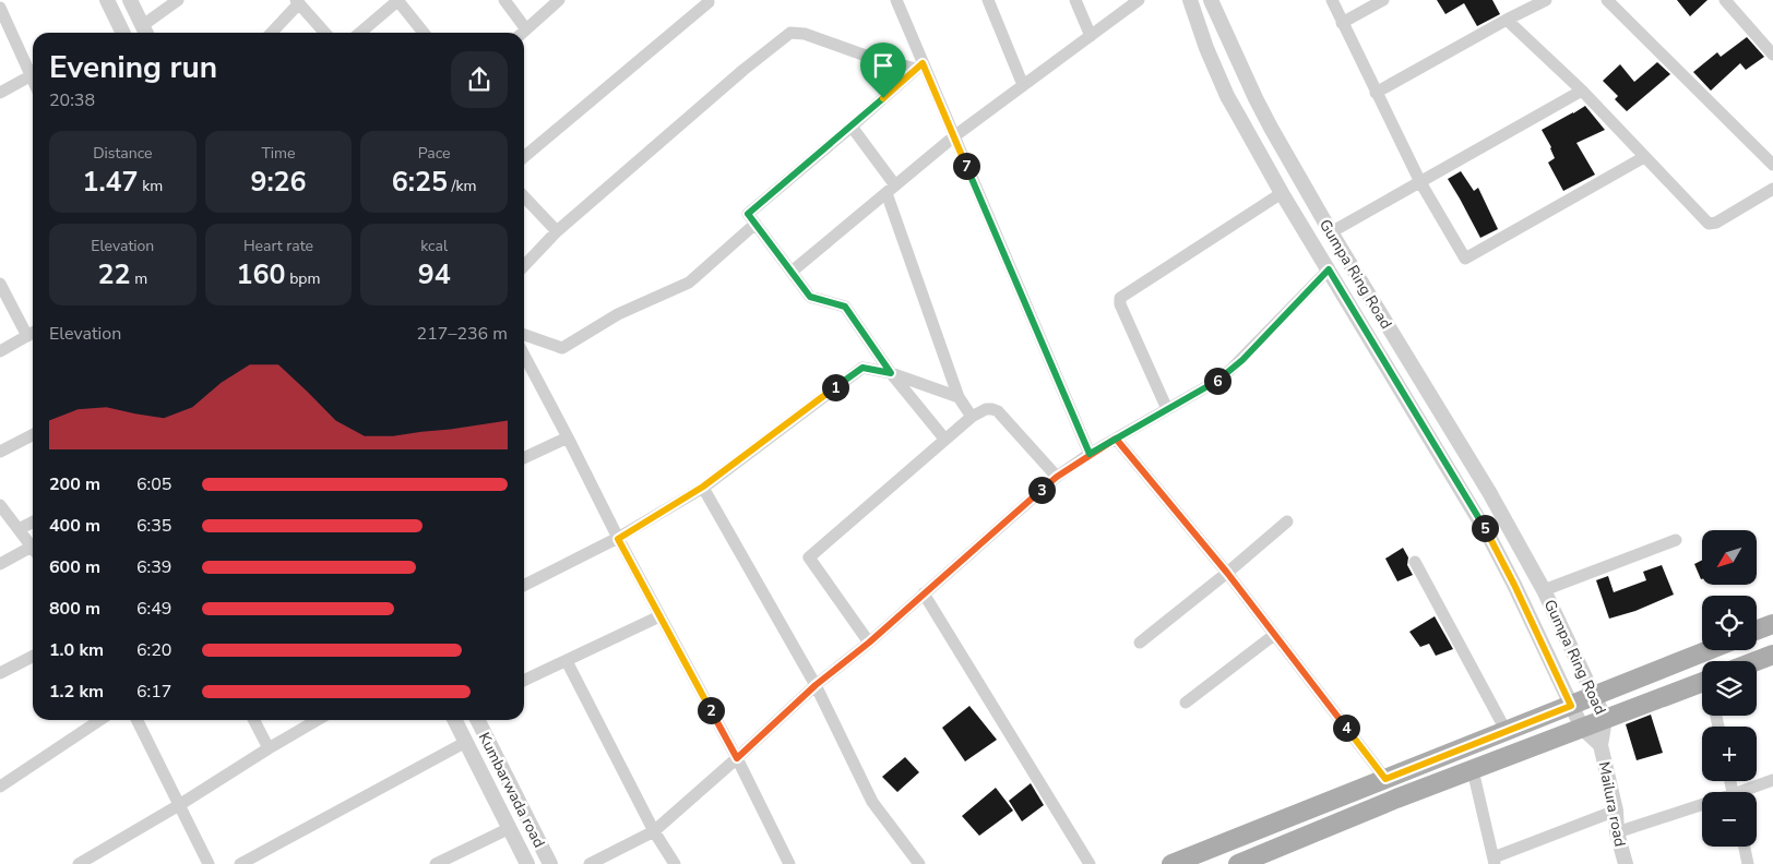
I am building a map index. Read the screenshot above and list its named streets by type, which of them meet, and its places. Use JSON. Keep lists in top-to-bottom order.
{
  "streets": {
    "street": ["Gumpa Ring Road", "Kumbarwada road", "Mailura road"]
  },
  "crossings": [
    ["Gumpa Ring Road", "Mailura road"]
  ],
  "north": "bottom left",
  "page": {
    "heading": ["Evening run", "20:38"],
    "stats": [
      ["Distance", "1.47 km"],
      ["Time", "9:26"],
      ["Pace", "6:25 /km"],
      ["Elevation", "22 m"],
      ["Heart rate", "160 bpm"],
      ["kcal", "94"]
    ],
    "pins": [
      "7",
      "6",
      "1",
      "3",
      "5",
      "2",
      "4"
    ],
    "chart": ["Elevation", "217–236 m"],
    "list": [
      {
        "name": "200 m",
        "note": "6:05"
      },
      {
        "name": "400 m",
        "note": "6:35"
      },
      {
        "name": "600 m",
        "note": "6:39"
      },
      {
        "name": "800 m",
        "note": "6:49"
      },
      {
        "name": "1.0 km",
        "note": "6:20"
      },
      {
        "name": "1.2 km",
        "note": "6:17"
      }
    ],
    "map_buttons": ["+", "−"]
  }
}
